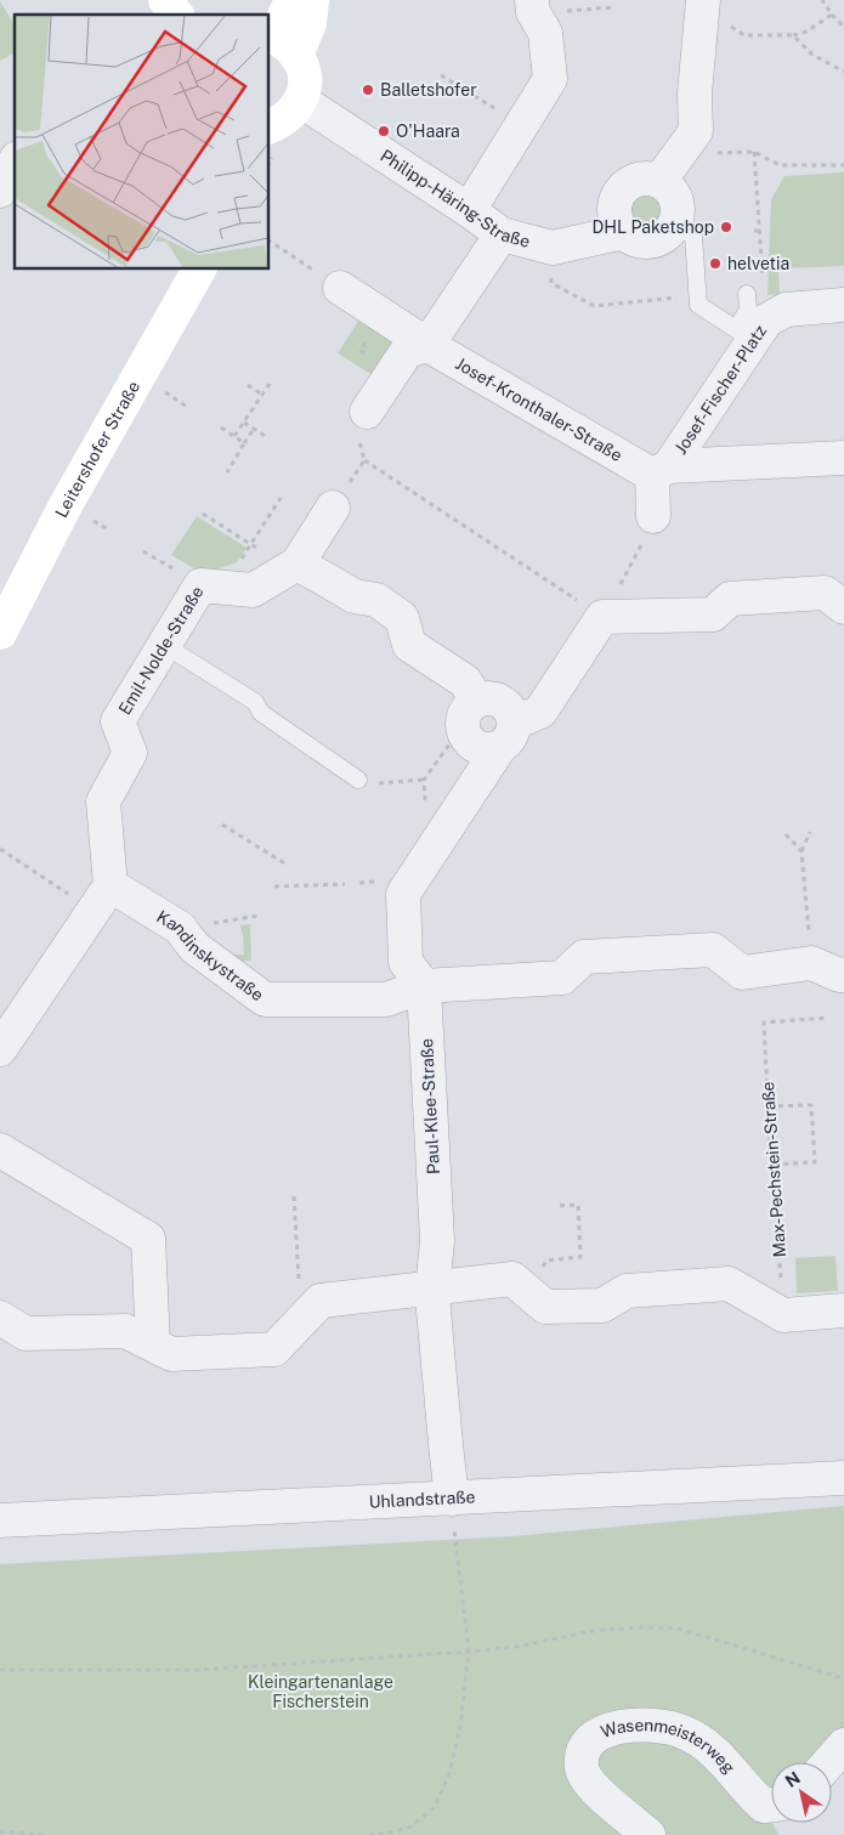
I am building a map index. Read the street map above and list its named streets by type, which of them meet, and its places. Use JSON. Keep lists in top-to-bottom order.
{
  "streets": {
    "street": [
      "Philipp-Häring-Straße",
      "Josef-Fischer-Platz",
      "Josef-Kronthaler-Straße",
      "Leitershofer Straße",
      "Emil-Nolde-Straße",
      "Kandinskystraße",
      "Paul-Klee-Straße",
      "Uhlandstraße",
      "Wasenmeisterweg"
    ],
    "path": ["Max-Pechstein-Straße"]
  },
  "crossings": [
    ["Josef-Fischer-Platz", "Josef-Kronthaler-Straße"],
    ["Emil-Nolde-Straße", "Kandinskystraße"],
    ["Kandinskystraße", "Paul-Klee-Straße"],
    ["Paul-Klee-Straße", "Uhlandstraße"]
  ],
  "parks": ["Kleingartenanlage Fischerstein"],
  "places": [
    "Balletshofer",
    "O'Haara",
    "DHL Paketshop",
    "helvetia"
  ],
  "north": "top left"
}
